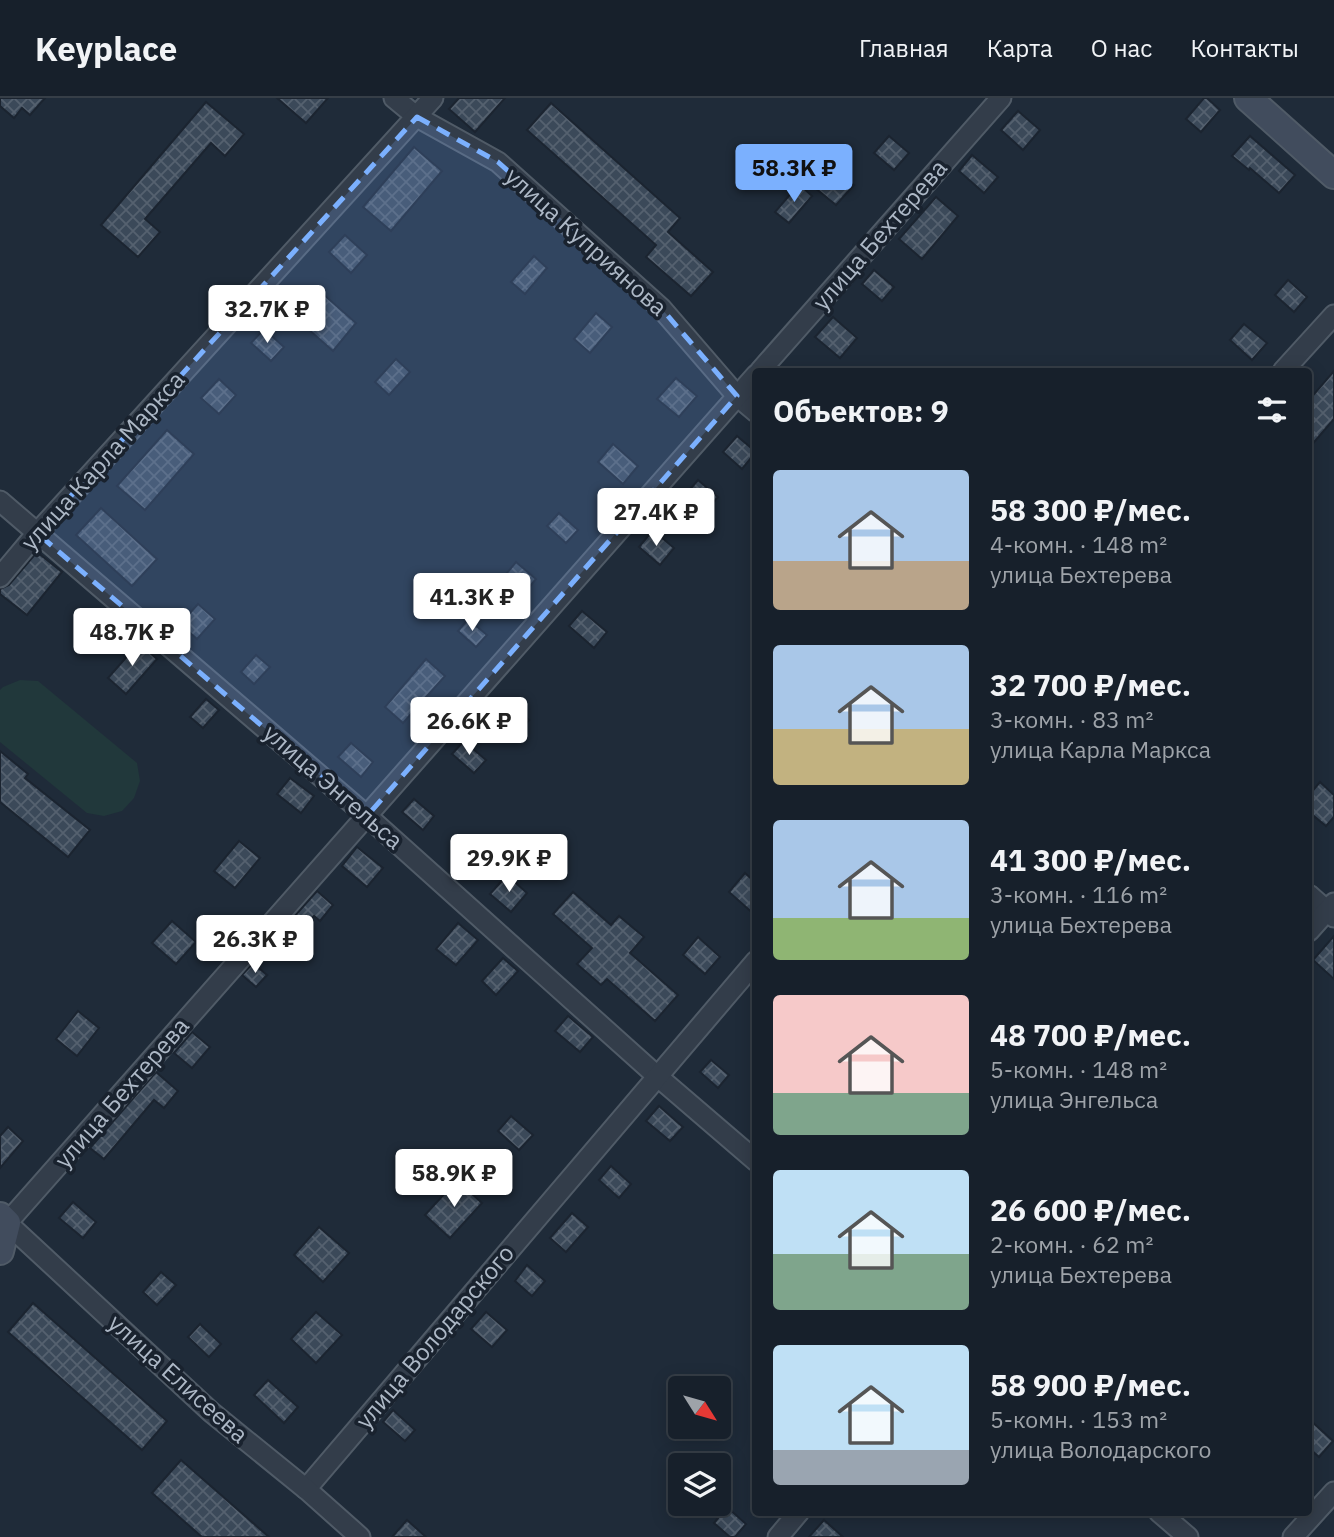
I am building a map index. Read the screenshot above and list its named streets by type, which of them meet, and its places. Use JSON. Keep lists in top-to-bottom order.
{
  "streets": {
    "street": [
      "улица Бехтерева",
      "улица Куприянова",
      "улица Карла Маркса",
      "улица Энгельса",
      "улица Володарского",
      "улица Елисеева"
    ]
  },
  "crossings": [
    ["улица Бехтерева", "улица Куприянова"],
    ["улица Бехтерева", "улица Энгельса"],
    ["улица Бехтерева", "улица Елисеева"],
    ["улица Куприянова", "улица Карла Маркса"],
    ["улица Карла Маркса", "улица Энгельса"],
    ["улица Энгельса", "улица Володарского"],
    ["улица Володарского", "улица Елисеева"]
  ],
  "north": "bottom right",
  "page": {
    "header": "Keyplace",
    "nav": [
      "Главная",
      "Карта",
      "О нас",
      "Контакты"
    ],
    "price": [
      "58.3K ₽",
      "32.7K ₽",
      "27.4K ₽",
      "41.3K ₽",
      "48.7K ₽",
      "26.6K ₽",
      "29.9K ₽",
      "26.3K ₽",
      "58.9K ₽"
    ],
    "heading": "Объектов: 9",
    "list": [
      {
        "name": "58 300 ₽/мес.",
        "note": "4-комн. · 148 m² · улица Бехтерева"
      },
      {
        "name": "32 700 ₽/мес.",
        "note": "3-комн. · 83 m² · улица Карла Маркса"
      },
      {
        "name": "41 300 ₽/мес.",
        "note": "3-комн. · 116 m² · улица Бехтерева"
      },
      {
        "name": "48 700 ₽/мес.",
        "note": "5-комн. · 148 m² · улица Энгельса"
      },
      {
        "name": "26 600 ₽/мес.",
        "note": "2-комн. · 62 m² · улица Бехтерева"
      },
      {
        "name": "58 900 ₽/мес.",
        "note": "5-комн. · 153 m² · улица Володарского"
      }
    ]
  }
}
